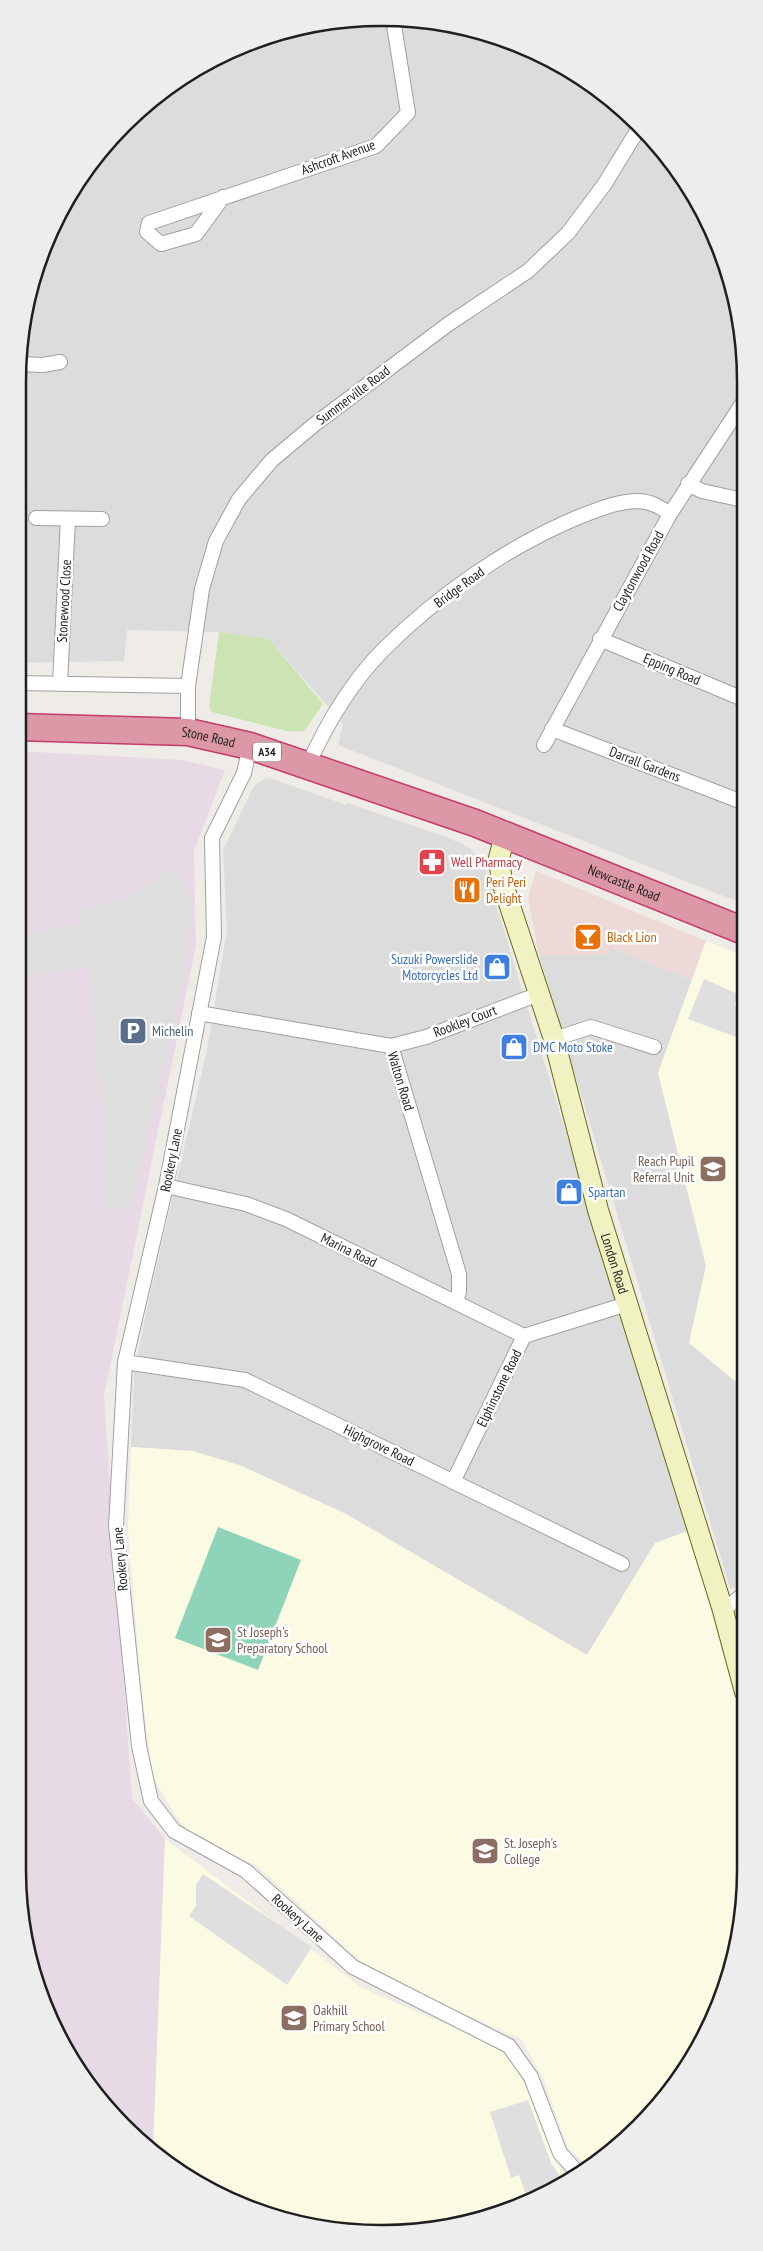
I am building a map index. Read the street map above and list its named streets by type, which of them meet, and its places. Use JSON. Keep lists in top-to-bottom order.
{
  "streets": {
    "highway": ["Stone Road", "A34", "Newcastle Road"],
    "main road": ["London Road"],
    "street": [
      "Ashcroft Avenue",
      "Summerville Road",
      "Claytonwood Road",
      "Bridge Road",
      "Stonewood Close",
      "Epping Road",
      "Darrall Gardens",
      "Rookley Court",
      "Walton Road",
      "Rookery Lane",
      "Marina Road",
      "Elphinstone Road",
      "Highgrove Road"
    ]
  },
  "crossings": [
    ["Summerville Road", "Stone Road"],
    ["Claytonwood Road", "Bridge Road"],
    ["Claytonwood Road", "Epping Road"],
    ["Claytonwood Road", "Darrall Gardens"],
    ["Bridge Road", "Stone Road"],
    ["Stone Road", "Newcastle Road"],
    ["Stone Road", "Rookery Lane"],
    ["Stone Road", "London Road"],
    ["Newcastle Road", "London Road"],
    ["Rookley Court", "Walton Road"],
    ["Rookley Court", "London Road"],
    ["Walton Road", "Rookery Lane"],
    ["Walton Road", "Marina Road"],
    ["Rookery Lane", "Marina Road"],
    ["Rookery Lane", "Highgrove Road"],
    ["Marina Road", "Elphinstone Road"],
    ["London Road", "Elphinstone Road"],
    ["Elphinstone Road", "Highgrove Road"]
  ],
  "places": {
    "pharmacy": ["Well Pharmacy"],
    "restaurant": ["Peri Peri Delight"],
    "bar": ["Black Lion"],
    "shop": ["Suzuki Powerslide Motorcycles Ltd", "DMC Moto Stoke", "Spartan"],
    "parking": ["Michelin"],
    "school or university": [
      "Reach Pupil Referral Unit",
      "St Joseph's Preparatory School",
      "St. Joseph's College",
      "Oakhill Primary School"
    ]
  }
}
